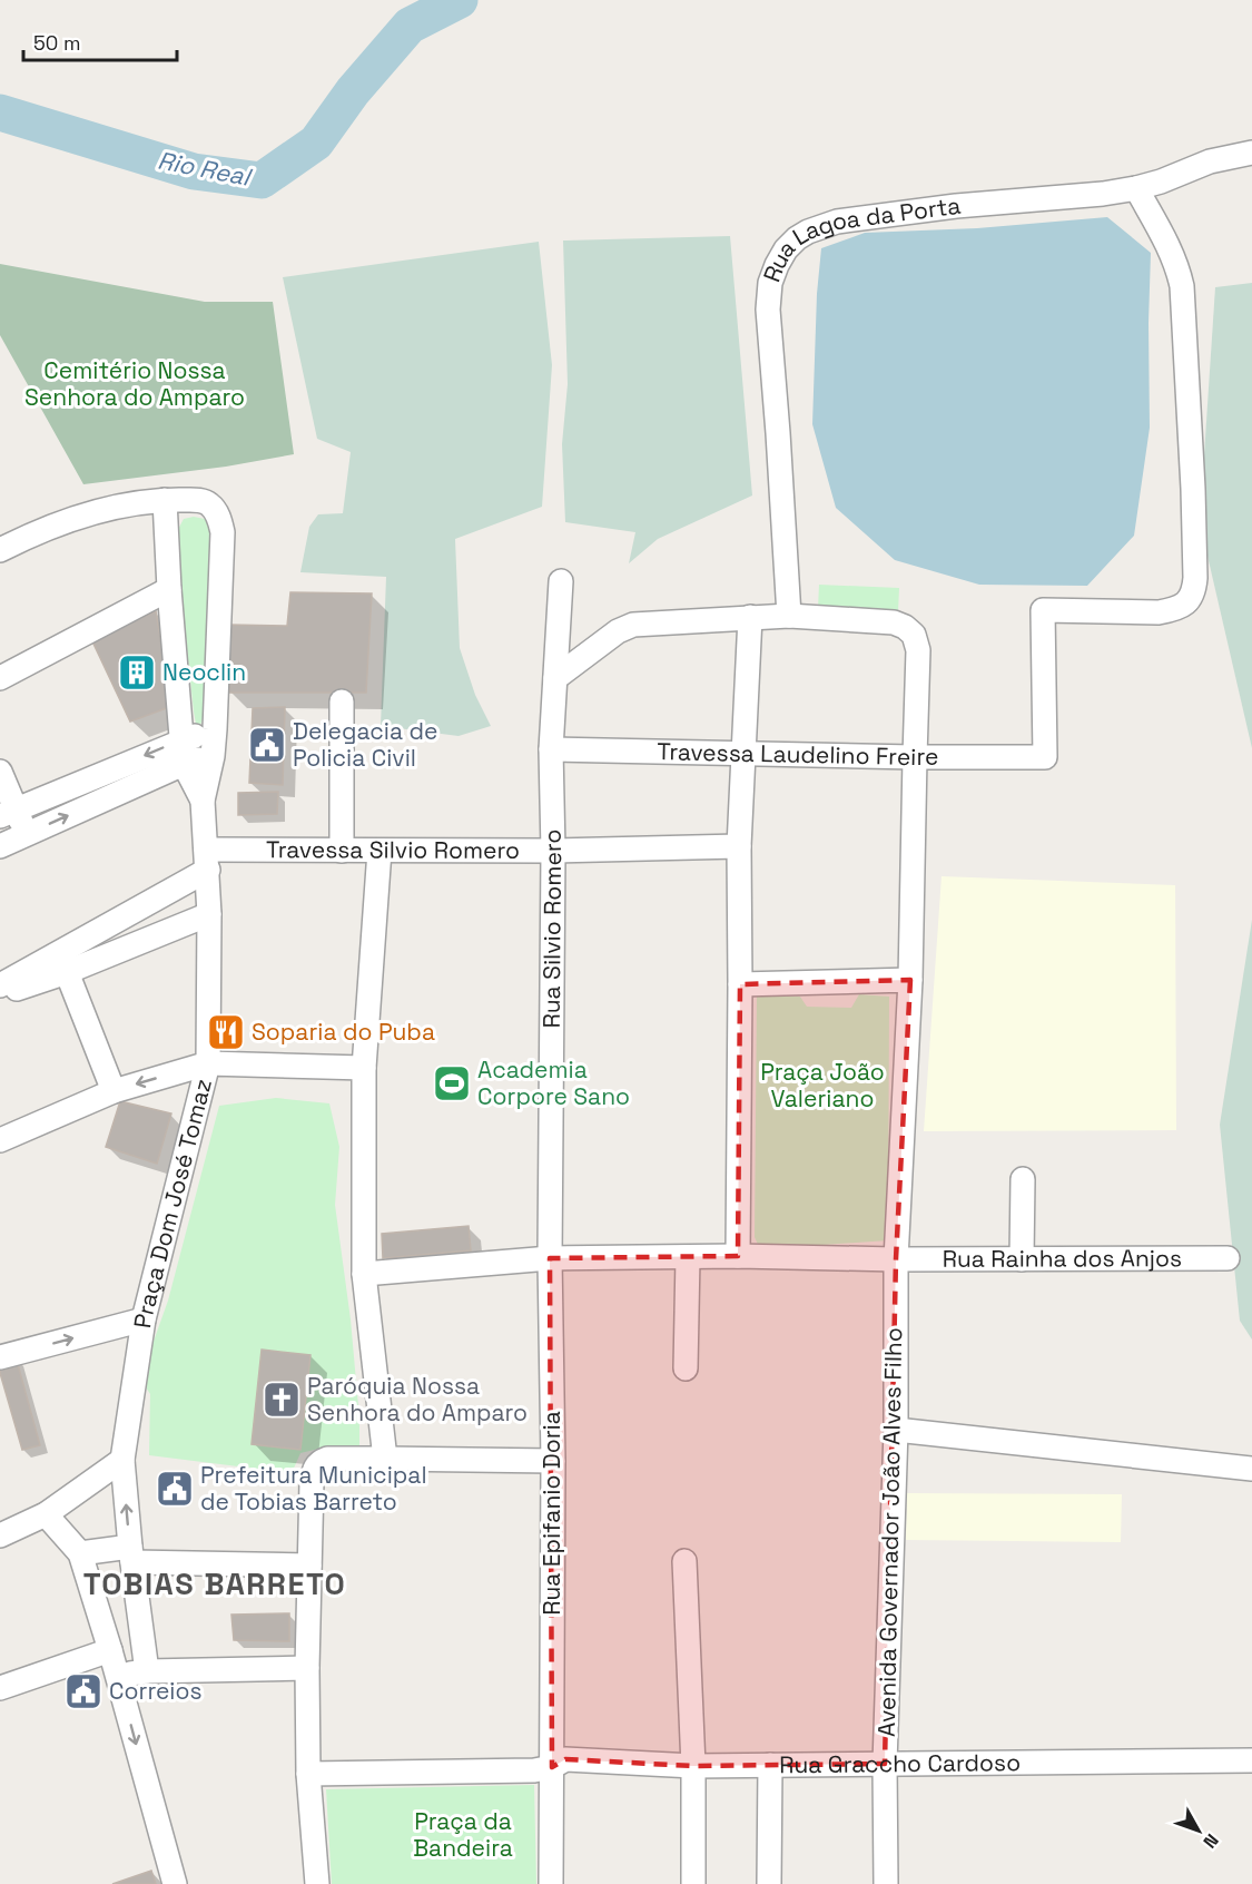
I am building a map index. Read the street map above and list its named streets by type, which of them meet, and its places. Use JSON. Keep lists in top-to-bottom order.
{
  "streets": {
    "street": [
      "Rua Lagoa da Porta",
      "Travessa Laudelino Freire",
      "Travessa Silvio Romero",
      "Rua Silvio Romero",
      "Praça Dom José Tomaz",
      "Rua Rainha dos Anjos",
      "Rua Epifanio Doria",
      "Avenida Governador João Alves Filho",
      "Rua Graccho Cardoso"
    ]
  },
  "crossings": [
    ["Rua Lagoa da Porta", "Travessa Laudelino Freire"],
    ["Travessa Laudelino Freire", "Rua Silvio Romero"],
    ["Travessa Silvio Romero", "Rua Silvio Romero"],
    ["Rua Silvio Romero", "Rua Epifanio Doria"],
    ["Rua Rainha dos Anjos", "Avenida Governador João Alves Filho"],
    ["Rua Epifanio Doria", "Rua Graccho Cardoso"],
    ["Avenida Governador João Alves Filho", "Rua Graccho Cardoso"]
  ],
  "districts": ["TOBIAS BARRETO"],
  "water": ["Rio Real"],
  "parks": ["Cemitério Nossa Senhora do Amparo", "Praça João Valeriano", "Praça da Bandeira"],
  "places": {
    "building": ["Neoclin"],
    "public building": ["Delegacia de Policia Civil", "Prefeitura Municipal de Tobias Barreto", "Correios"],
    "restaurant": ["Soparia do Puba"],
    "sports": ["Academia Corpore Sano"],
    "church": ["Paróquia Nossa Senhora do Amparo"]
  },
  "scale_bar": "50 m",
  "north": "bottom right"
}
